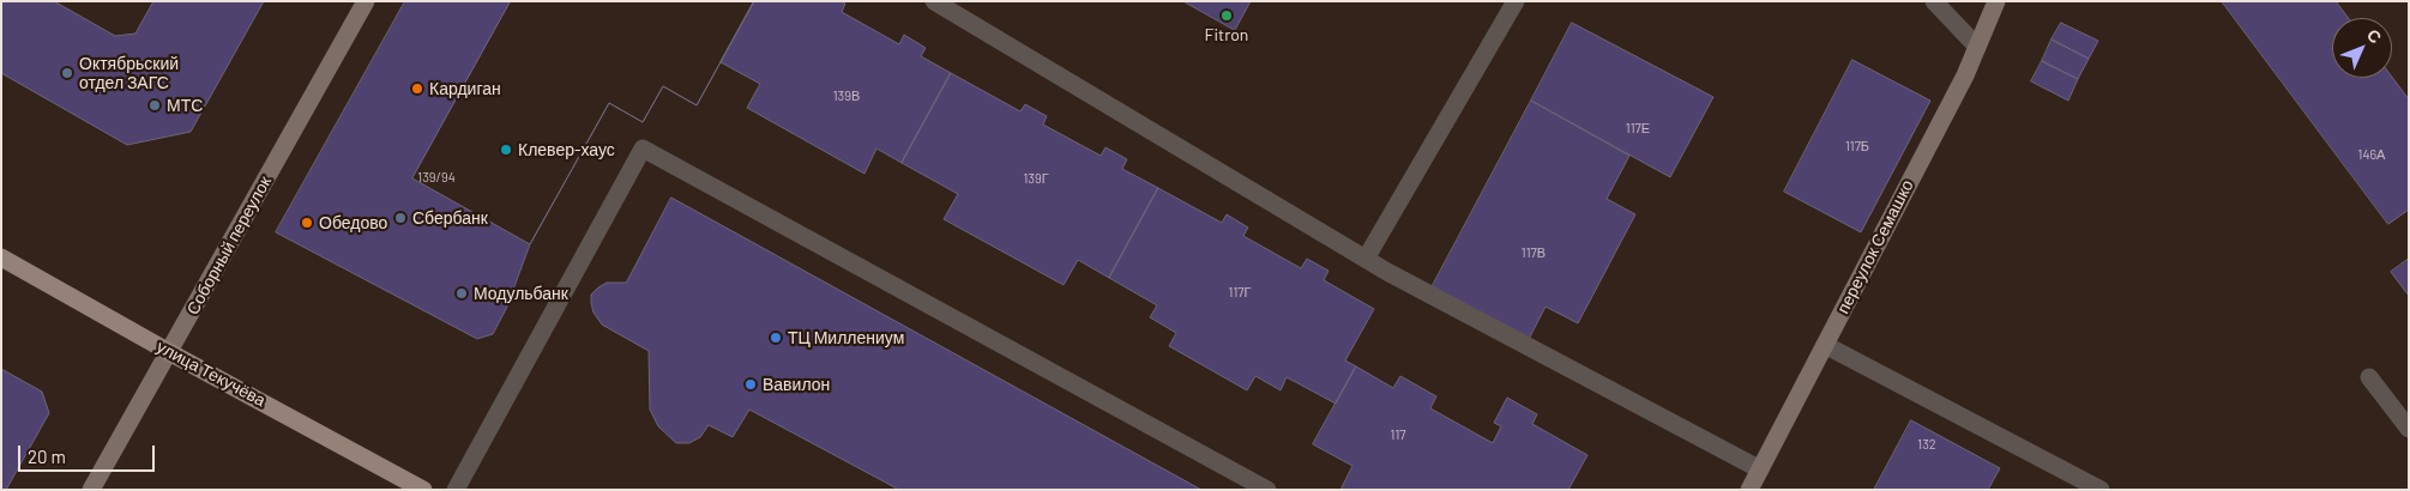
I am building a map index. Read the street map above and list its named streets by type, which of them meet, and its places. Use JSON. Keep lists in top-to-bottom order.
{
  "streets": {
    "main road": ["улица Текучёва"],
    "street": ["Соборный переулок", "переулок Семашко"]
  },
  "crossings": [
    ["Соборный переулок", "улица Текучёва"]
  ],
  "places": [
    "Fitron",
    "Октябрьский отдел ЗАГС",
    "Кардиган",
    "МТС",
    "Клевер-хаус",
    "Сбербанк",
    "Обедово",
    "Модульбанк",
    "ТЦ Миллениум",
    "Вавилон"
  ],
  "house_numbers": [
    "139В",
    "117Е",
    "117Б",
    "146А",
    "139/94",
    "139Г",
    "117В",
    "117Г",
    "117",
    "132"
  ],
  "scale_bar": "20 m",
  "north": "top right"
}
